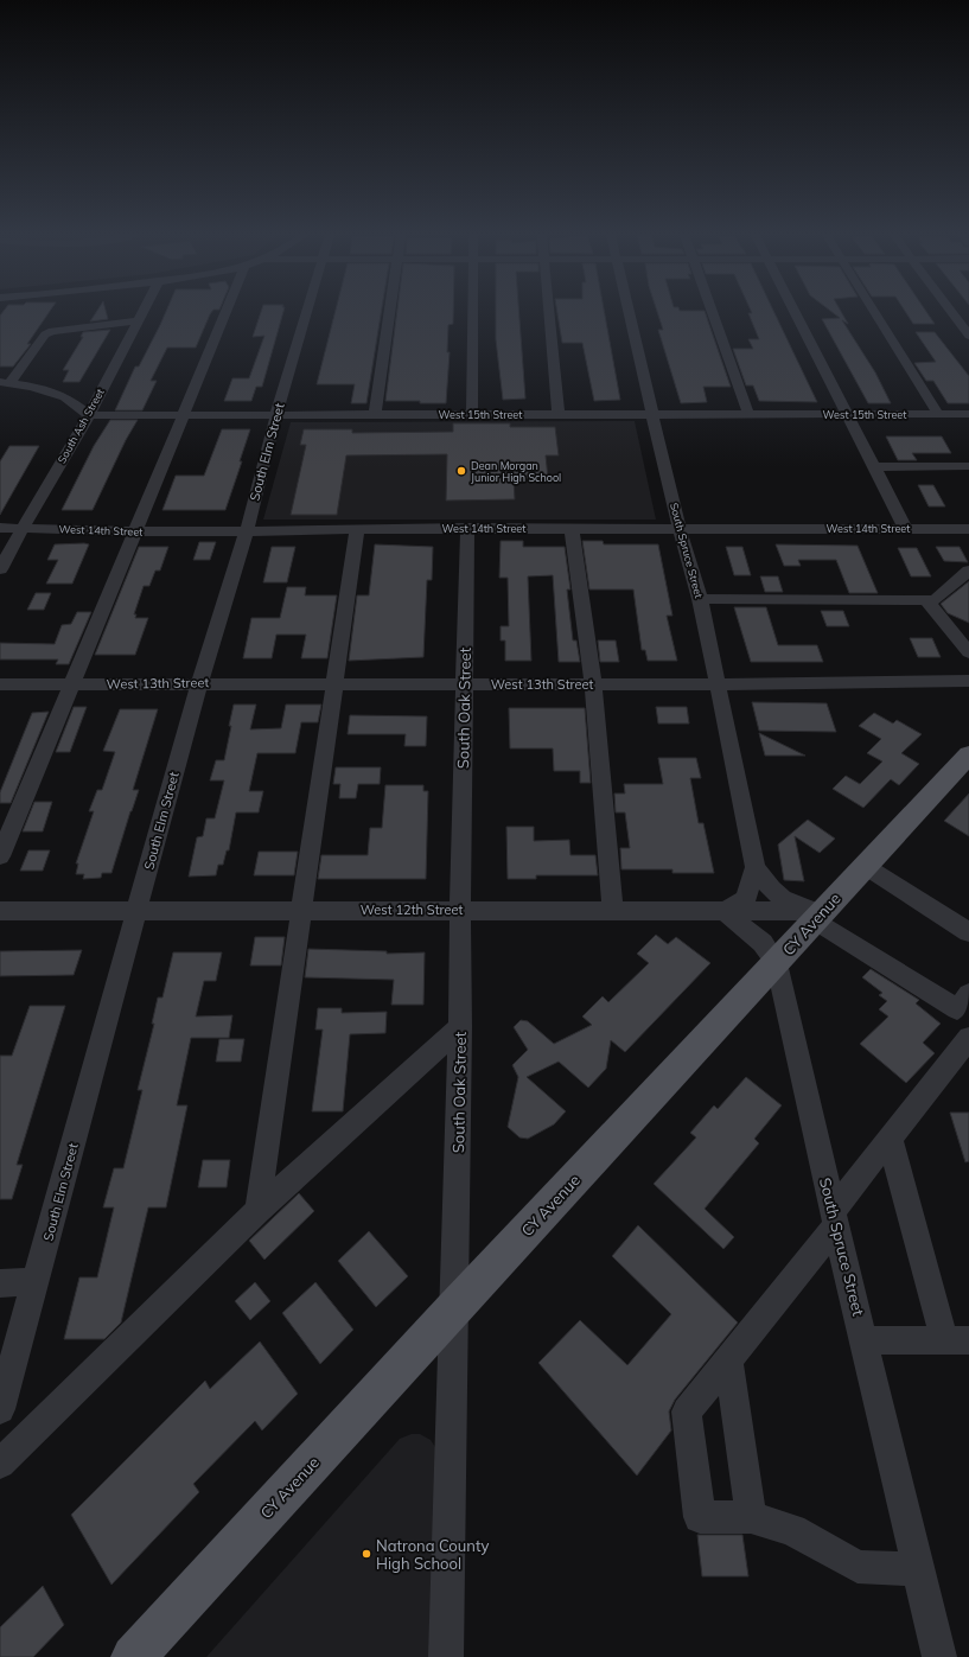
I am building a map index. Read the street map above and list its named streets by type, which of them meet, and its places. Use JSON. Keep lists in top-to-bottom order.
{
  "streets": {
    "main road": ["CY Avenue"],
    "street": [
      "West 15th Street",
      "South Ash Street",
      "South Elm Street",
      "West 14th Street",
      "South Spruce Street",
      "West 13th Street",
      "South Oak Street",
      "West 12th Street"
    ]
  },
  "crossings": [
    ["West 15th Street", "South Ash Street"],
    ["West 15th Street", "South Elm Street"],
    ["West 15th Street", "South Spruce Street"],
    ["South Ash Street", "West 14th Street"],
    ["South Elm Street", "West 14th Street"],
    ["South Elm Street", "West 13th Street"],
    ["South Elm Street", "West 12th Street"],
    ["West 14th Street", "South Spruce Street"],
    ["West 14th Street", "South Oak Street"],
    ["South Spruce Street", "West 13th Street"],
    ["South Spruce Street", "West 12th Street"],
    ["South Spruce Street", "CY Avenue"],
    ["West 13th Street", "South Oak Street"],
    ["South Oak Street", "West 12th Street"],
    ["South Oak Street", "CY Avenue"],
    ["West 12th Street", "CY Avenue"]
  ],
  "places": ["Dean Morgan Junior High School", "Natrona County High School"]
}
